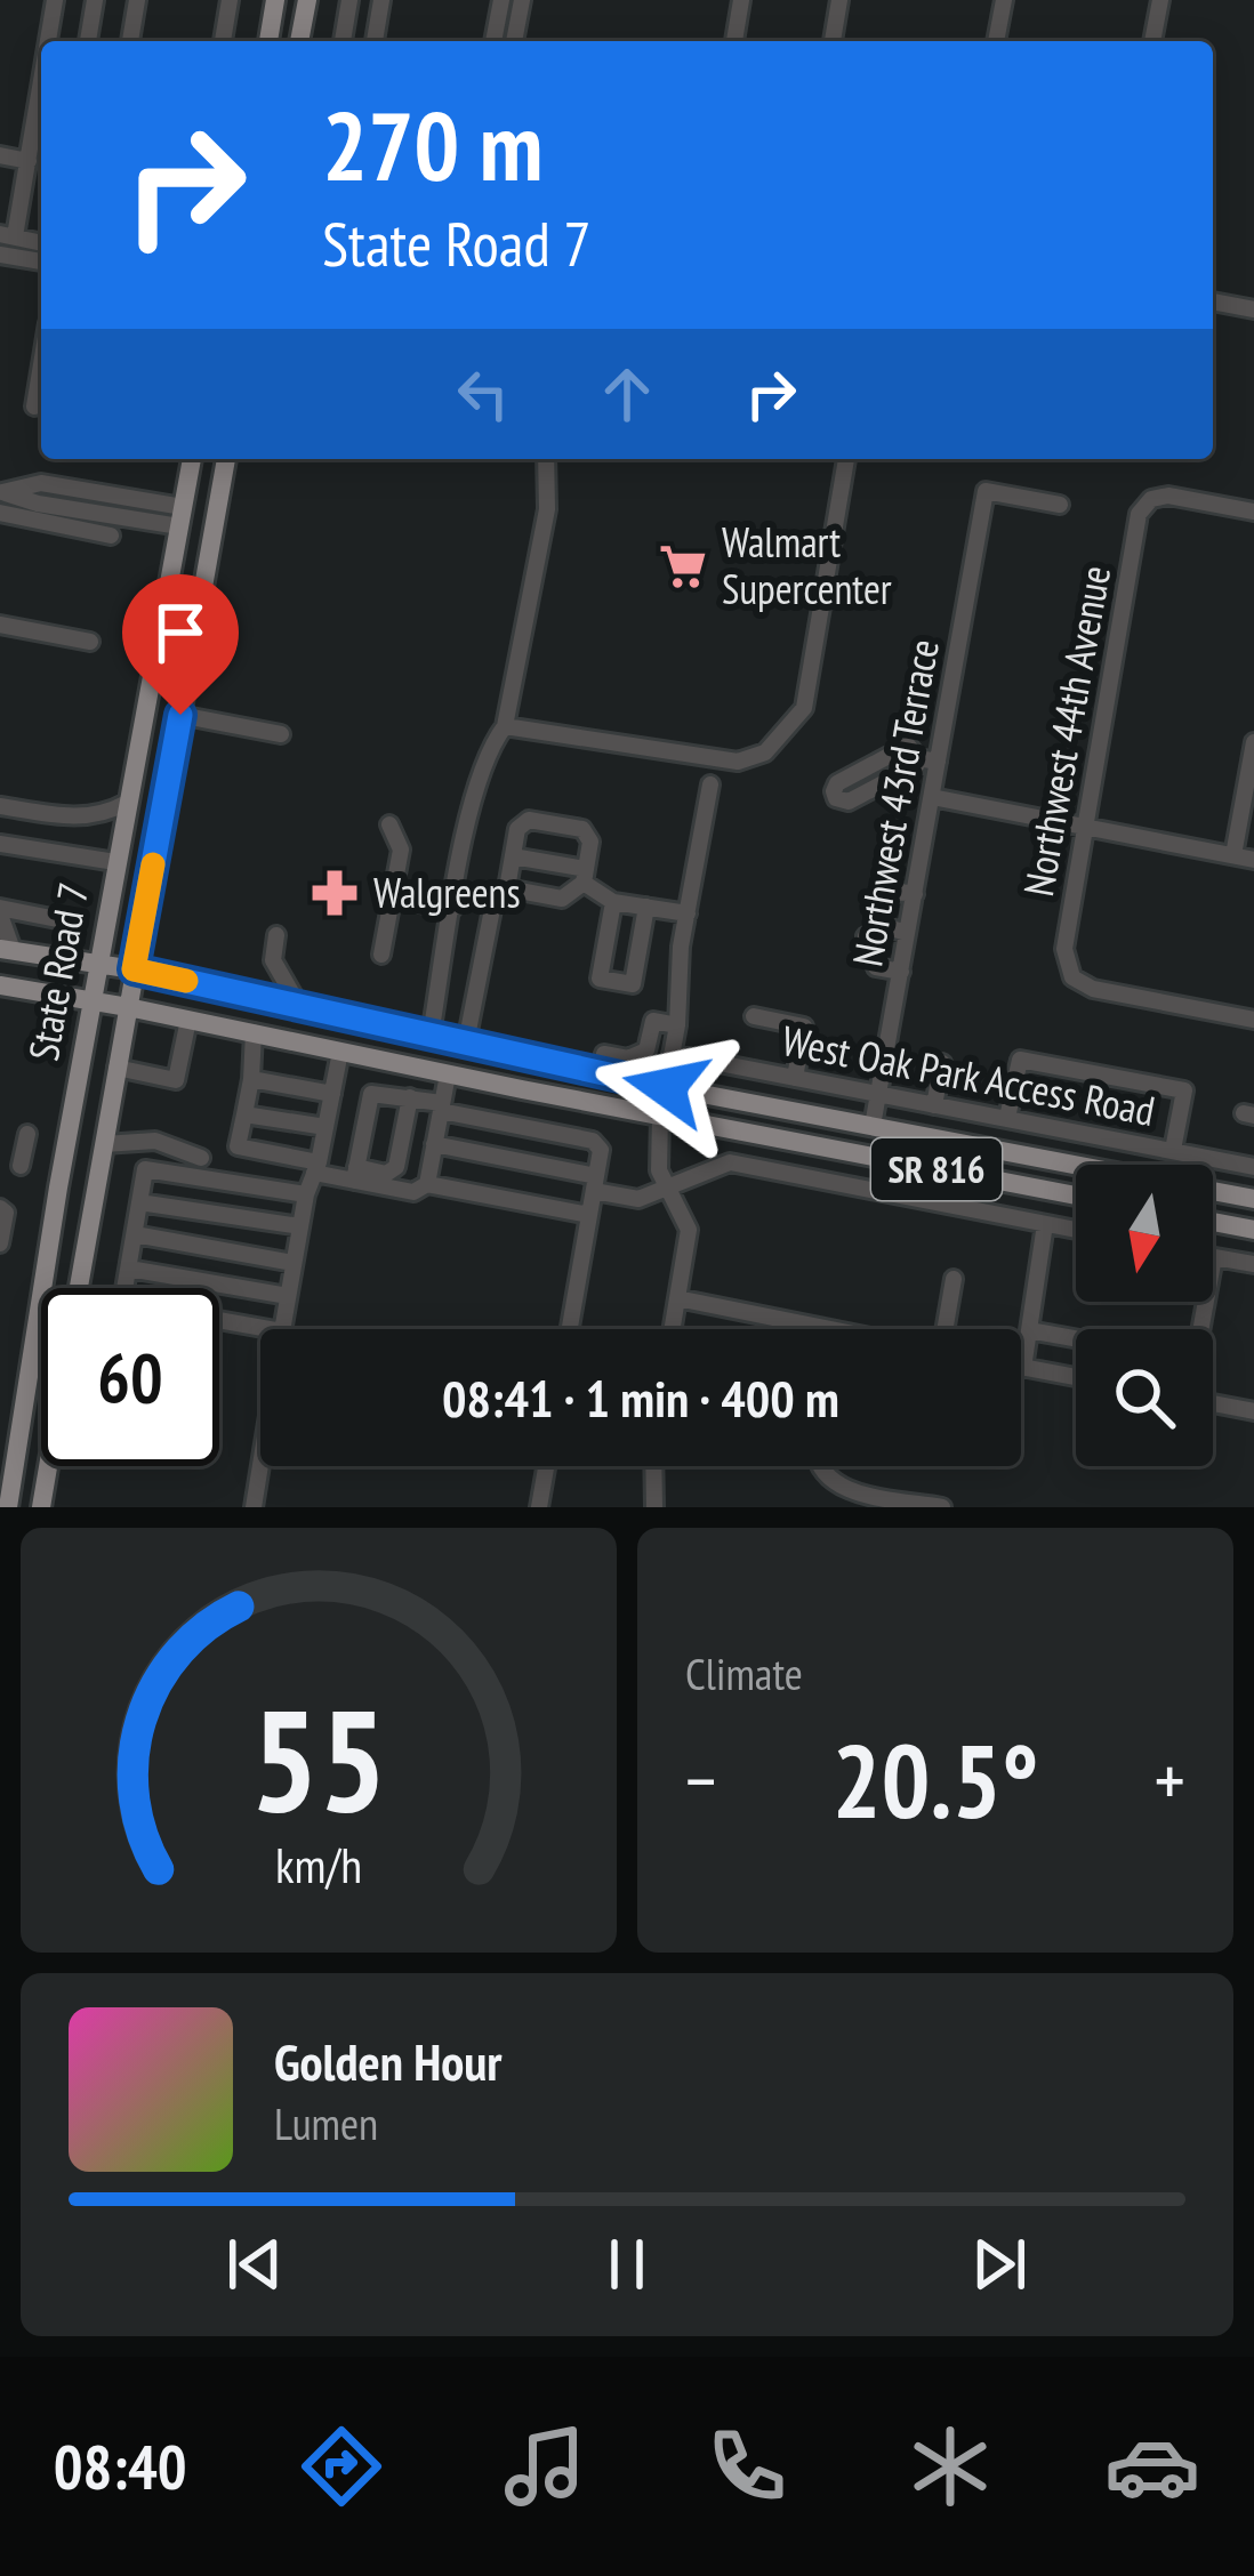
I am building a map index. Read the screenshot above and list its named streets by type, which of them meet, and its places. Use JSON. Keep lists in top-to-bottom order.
{
  "streets": {
    "main road": ["State Road 7", "SR 816"],
    "street": ["Northwest 44th Avenue", "Northwest 43rd Terrace", "West Oak Park Access Road"]
  },
  "crossings": [
    ["Northwest 43rd Terrace", "West Oak Park Access Road"],
    ["Northwest 43rd Terrace", "SR 816"],
    ["State Road 7", "SR 816"]
  ],
  "places": {
    "supermarket": ["Walmart Supercenter"],
    "pharmacy": ["Walgreens"]
  },
  "north": "bottom",
  "page": {
    "turn": ["270 m", "State Road 7"],
    "limit": "60",
    "trip": "08:41 · 1 min · 400 m",
    "tile": "Climate",
    "heat": ["−", "20.5°", "+"],
    "song": ["Golden Hour", "Lumen"],
    "tabs": "08:40",
    "gauge": ["55", "km/h"]
  }
}
